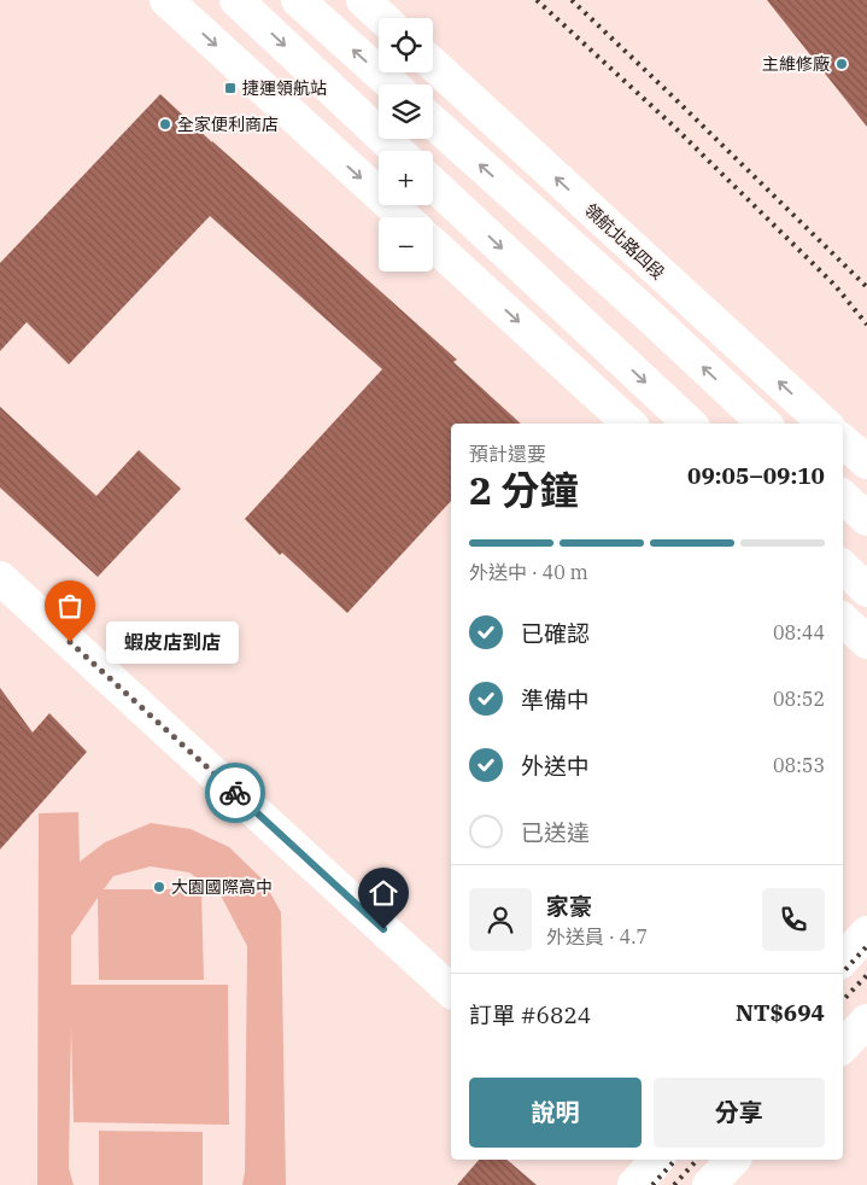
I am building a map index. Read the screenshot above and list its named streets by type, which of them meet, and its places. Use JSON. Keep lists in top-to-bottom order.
{
  "streets": {
    "street": ["領航北路四段"]
  },
  "places": {
    "other": [
      "主維修廠",
      "全家便利商店",
      "蝦皮店到店",
      "大園國際高中"
    ],
    "transit": ["捷運領航站"]
  },
  "page": {
    "map_buttons": ["+", "−"],
    "heading": ["2 分鐘", "預計還要", "09:05–09:10"],
    "panel": [
      "家豪",
      "外送員 · 4.7",
      "訂單 #6824",
      "NT$694"
    ],
    "bar": "外送中 · 40 m",
    "list": [
      ["已確認", "08:44"],
      ["準備中", "08:52"],
      ["外送中", "08:53"],
      "已送達"
    ],
    "bubble": "蝦皮店到店",
    "buttons": ["說明", "分享"]
  }
}
